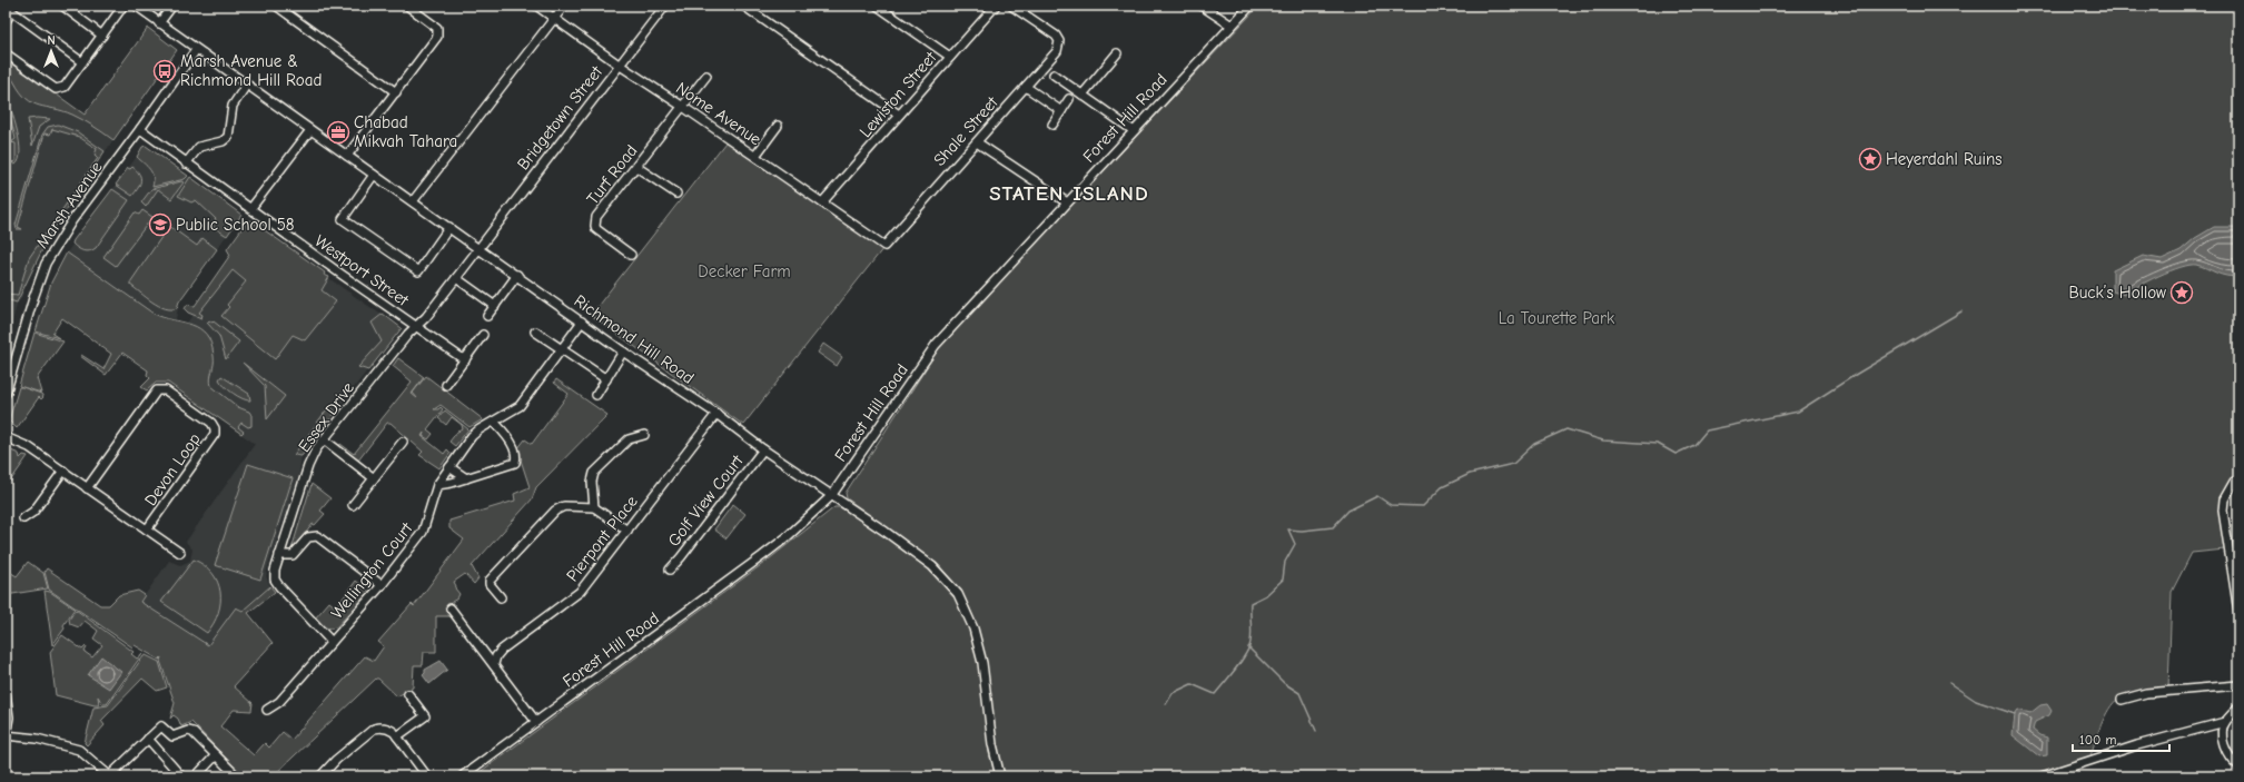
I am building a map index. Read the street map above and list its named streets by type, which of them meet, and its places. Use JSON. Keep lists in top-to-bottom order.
{
  "streets": {
    "street": [
      "Lewiston Street",
      "Nome Avenue",
      "Bridgetown Street",
      "Forest Hill Road",
      "Shale Street",
      "Turf Road",
      "Marsh Avenue",
      "Westport Street",
      "Richmond Hill Road",
      "Essex Drive",
      "Devon Loop",
      "Golf View Court",
      "Pierpont Place",
      "Wellington Court"
    ]
  },
  "crossings": [
    ["Lewiston Street", "Nome Avenue"],
    ["Nome Avenue", "Bridgetown Street"],
    ["Nome Avenue", "Shale Street"],
    ["Nome Avenue", "Turf Road"],
    ["Bridgetown Street", "Richmond Hill Road"],
    ["Bridgetown Street", "Essex Drive"],
    ["Forest Hill Road", "Richmond Hill Road"],
    ["Marsh Avenue", "Westport Street"],
    ["Marsh Avenue", "Richmond Hill Road"],
    ["Westport Street", "Essex Drive"],
    ["Richmond Hill Road", "Essex Drive"],
    ["Richmond Hill Road", "Golf View Court"],
    ["Richmond Hill Road", "Pierpont Place"],
    ["Richmond Hill Road", "Wellington Court"],
    ["Essex Drive", "Wellington Court"]
  ],
  "districts": ["STATEN ISLAND"],
  "parks": ["Decker Farm", "La Tourette Park"],
  "places": {
    "bus stop": ["Marsh Avenue & Richmond Hill Road"],
    "office": ["Chabad Mikvah Tahara"],
    "place": ["Heyerdahl Ruins", "Buck’s Hollow"],
    "school or university": ["Public School 58"]
  },
  "scale_bar": "100 m",
  "north": "top"
}
